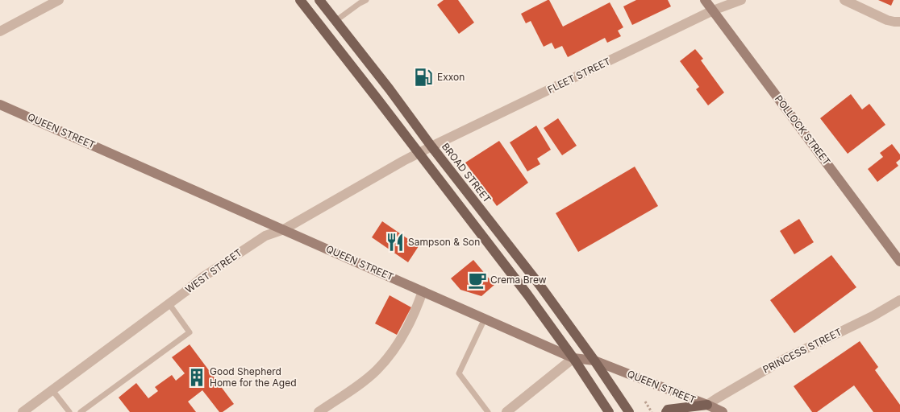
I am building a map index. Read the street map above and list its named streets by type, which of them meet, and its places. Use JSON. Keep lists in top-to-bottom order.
{
  "streets": {
    "main road": ["BROAD STREET"],
    "street": [
      "FLEET STREET",
      "POLLOCK STREET",
      "QUEEN STREET",
      "WEST STREET",
      "PRINCESS STREET"
    ]
  },
  "crossings": [
    ["FLEET STREET", "POLLOCK STREET"],
    ["FLEET STREET", "BROAD STREET"],
    ["FLEET STREET", "WEST STREET"],
    ["QUEEN STREET", "BROAD STREET"],
    ["QUEEN STREET", "WEST STREET"],
    ["QUEEN STREET", "PRINCESS STREET"]
  ],
  "places": {
    "fuel station": ["Exxon"],
    "restaurant": ["Sampson & Son"],
    "cafe": ["Crema Brew"],
    "building": ["Good Shepherd Home for the Aged"]
  }
}
